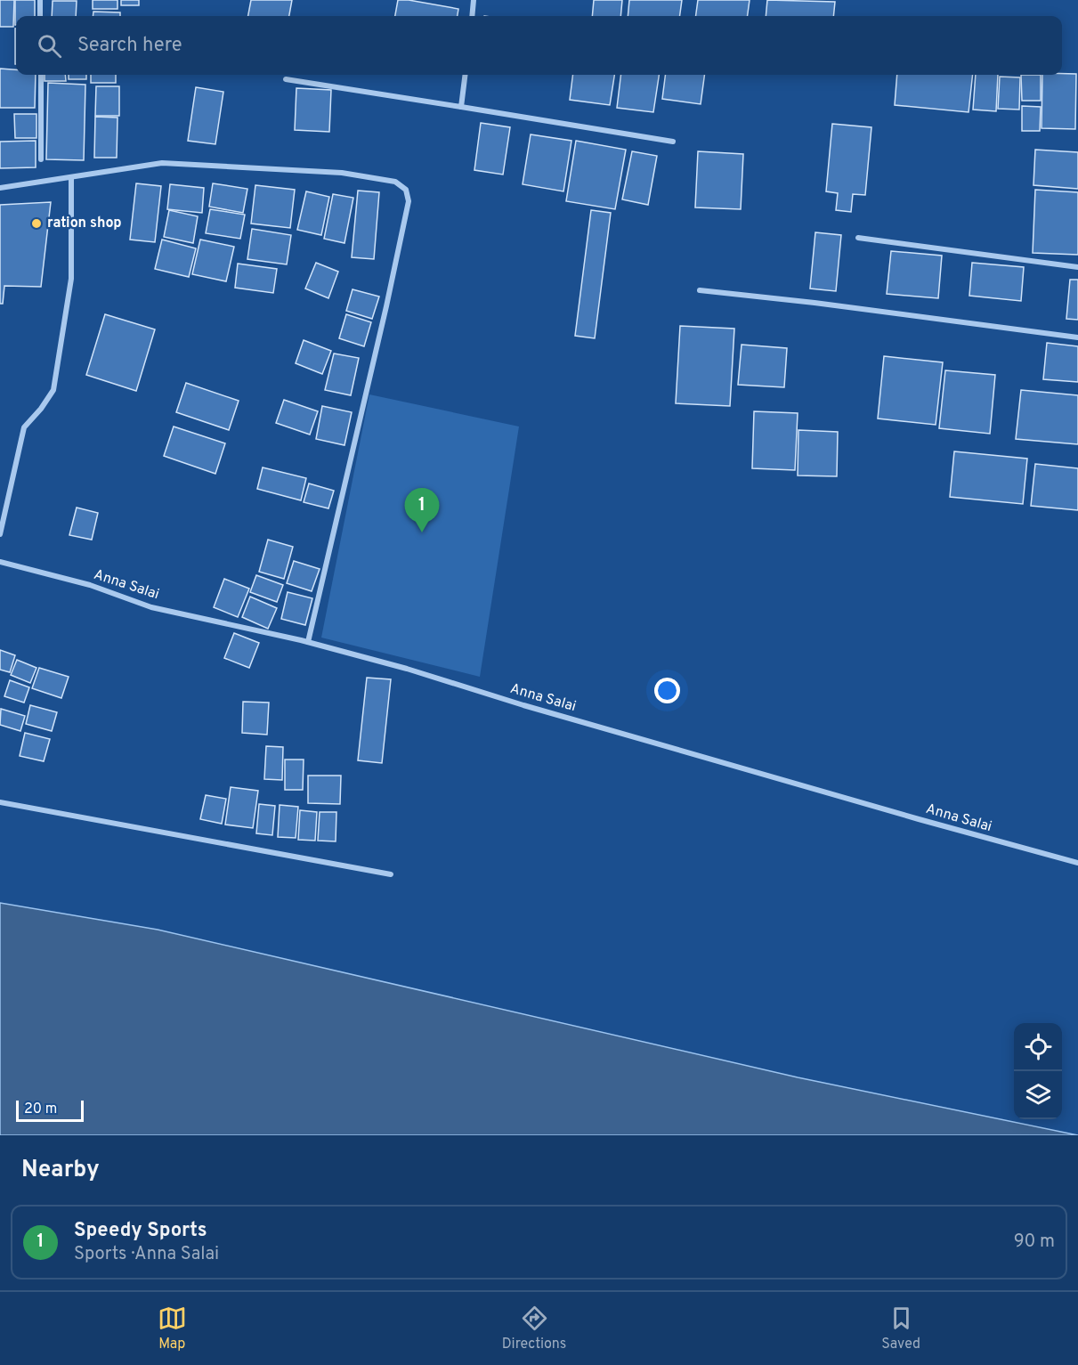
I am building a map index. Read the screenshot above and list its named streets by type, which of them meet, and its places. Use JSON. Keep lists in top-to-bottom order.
{
  "streets": {
    "street": ["Anna Salai"]
  },
  "places": ["ration shop"],
  "scale_bar": "20 m",
  "page": {
    "search": "Search here",
    "pins": "1",
    "scale": "20 m",
    "heading": "Nearby",
    "list": [
      {
        "mark": "1",
        "name": "Speedy Sports",
        "note": "Sports · Anna Salai",
        "value": "90 m"
      }
    ],
    "nav": ["Map", "Directions", "Saved"]
  }
}
